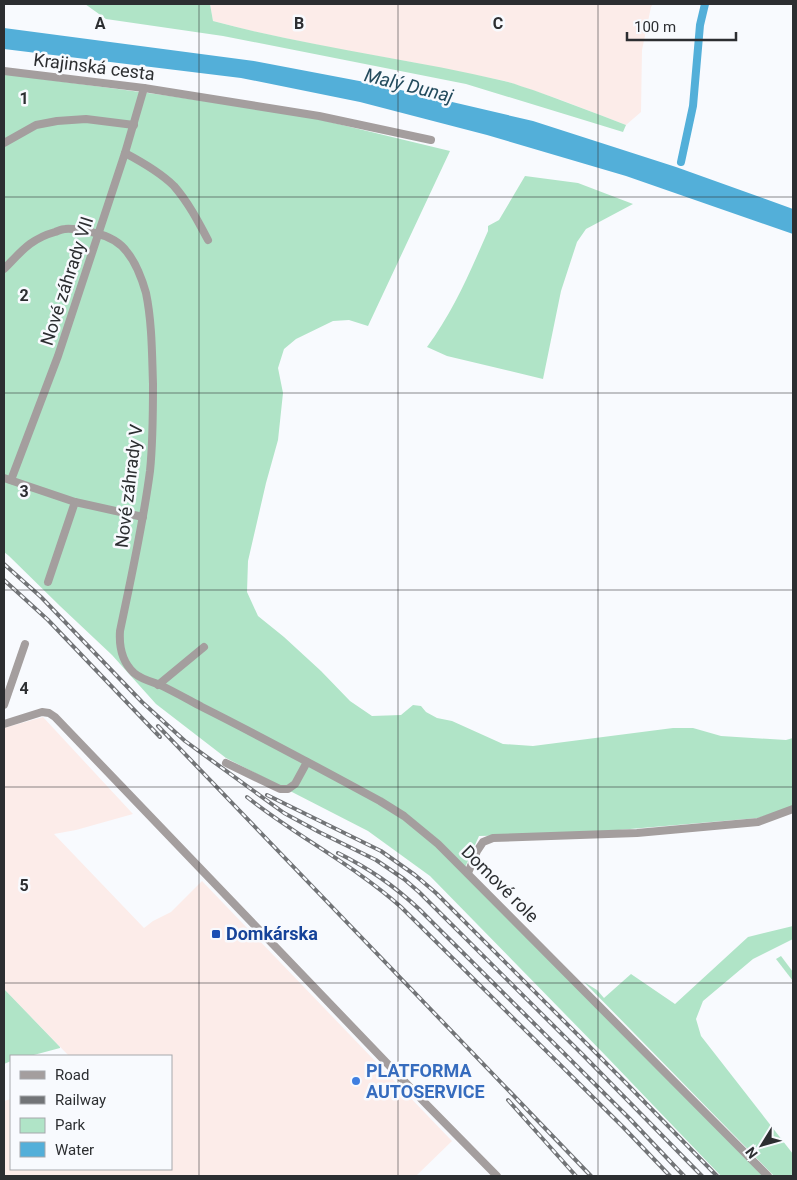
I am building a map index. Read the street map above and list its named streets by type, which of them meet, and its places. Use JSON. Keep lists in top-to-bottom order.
{
  "streets": {
    "street": [
      "Krajinská cesta",
      "Nové záhrady VII",
      "Nové záhrady V",
      "Domové role"
    ]
  },
  "crossings": [
    ["Krajinská cesta", "Nové záhrady VII"],
    ["Nové záhrady VII", "Nové záhrady V"],
    ["Nové záhrady V", "Domové role"]
  ],
  "water": ["Malý Dunaj"],
  "places": {
    "transit": ["Domkárska"],
    "other": ["PLATFORMA AUTOSERVICE"]
  },
  "legend": [
    "Road",
    "Railway",
    "Park",
    "Water"
  ],
  "scale_bar": "100 m",
  "north": "bottom left",
  "grid": {
    "columns": ["A", "B", "C"],
    "rows": [
      "1",
      "2",
      "3",
      "4",
      "5"
    ]
  }
}
